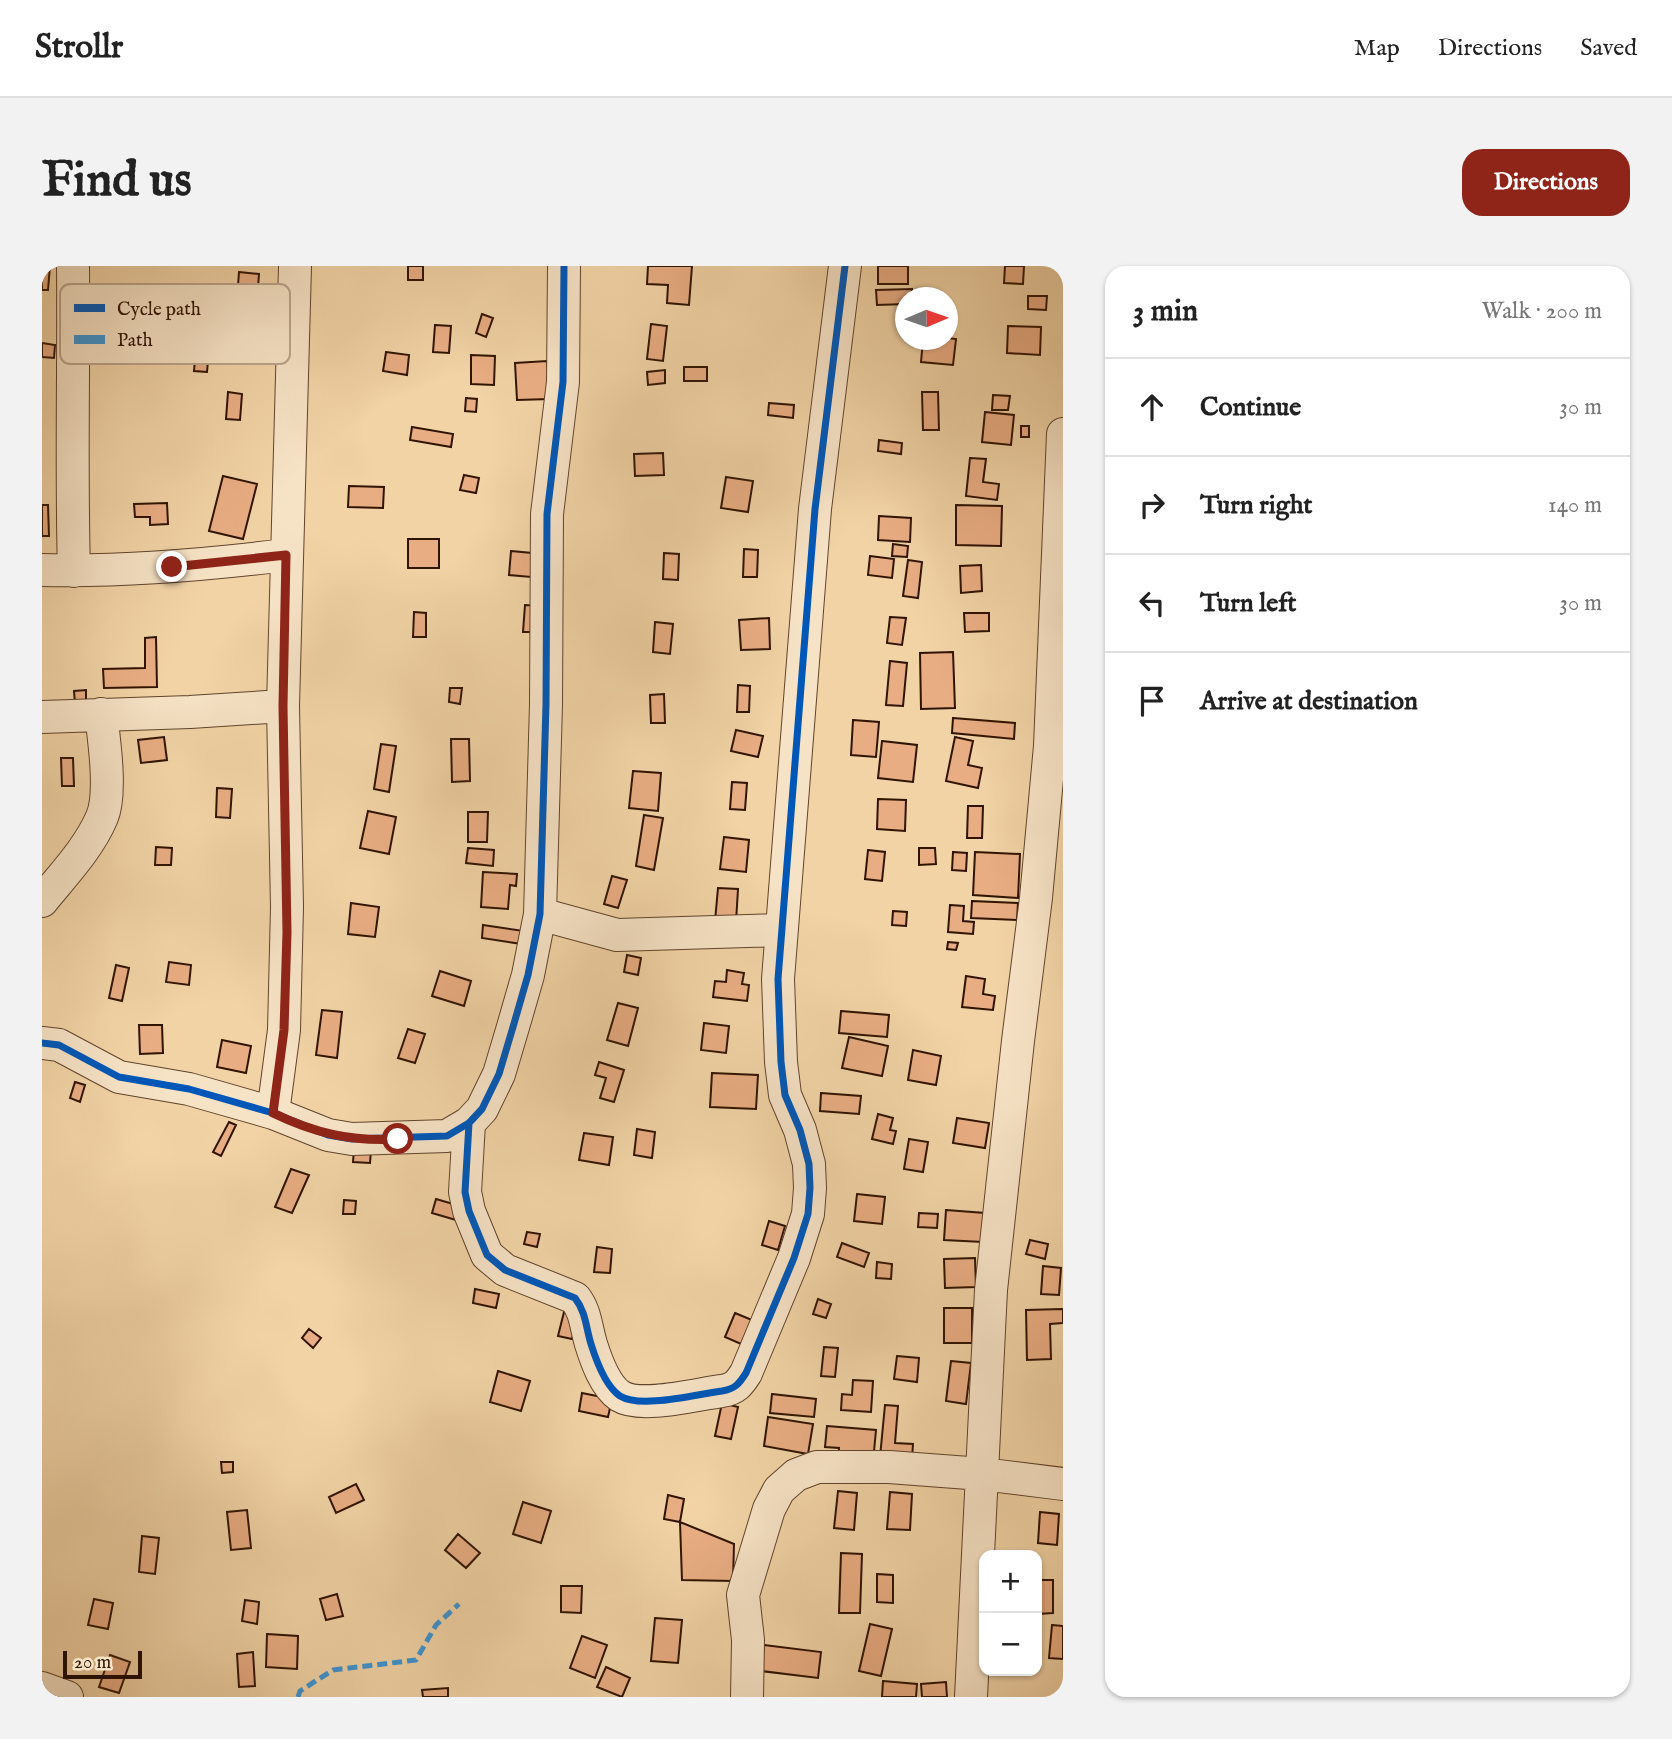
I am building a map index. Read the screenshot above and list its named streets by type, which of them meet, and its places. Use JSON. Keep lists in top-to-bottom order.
{
  "legend": ["Cycle path", "Path"],
  "scale_bar": "20 m",
  "north": "right",
  "page": {
    "header": "Strollr",
    "nav": ["Map", "Directions", "Saved"],
    "buttons": "Directions",
    "title": "Find us",
    "heading": ["3 min", "Walk · 200 m"],
    "list": [
      ["Continue", "30 m"],
      ["Turn right", "140 m"],
      ["Turn left", "30 m"],
      "Arrive at destination"
    ],
    "map_buttons": ["+", "−"],
    "scale": "20 m"
  }
}
